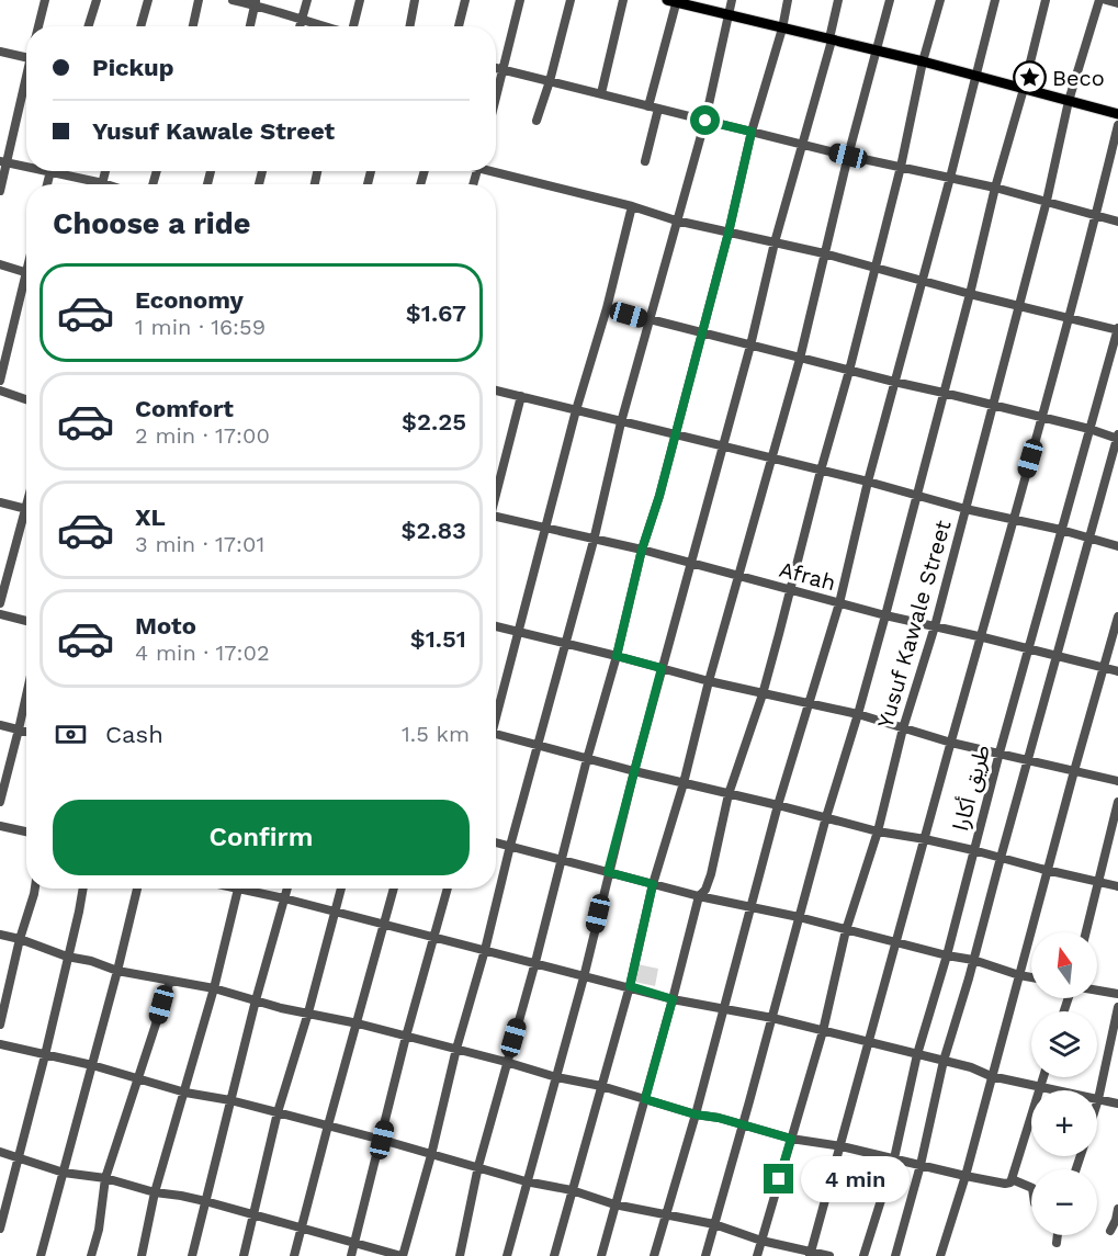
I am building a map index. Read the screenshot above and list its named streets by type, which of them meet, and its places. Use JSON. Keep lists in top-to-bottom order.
{
  "streets": {
    "street": ["Afrah", "Yusuf Kawale Street", "طريق أكارا"]
  },
  "crossings": [
    ["Afrah", "Yusuf Kawale Street"],
    ["Afrah", "طريق أكارا"]
  ],
  "places": {
    "place": ["Beco"]
  },
  "north": "top",
  "page": {
    "banner": ["Pickup", "Yusuf Kawale Street"],
    "heading": "Choose a ride",
    "list": [
      {
        "name": "Economy",
        "note": "1 min · 16:59",
        "value": "$1.67"
      },
      {
        "name": "Comfort",
        "note": "2 min · 17:00",
        "value": "$2.25"
      },
      {
        "name": "XL",
        "note": "3 min · 17:01",
        "value": "$2.83"
      },
      {
        "name": "Moto",
        "note": "4 min · 17:02",
        "value": "$1.51"
      }
    ],
    "pay": ["Cash", "1.5 km"],
    "buttons": "Confirm",
    "map_buttons": ["+", "−"],
    "bubble": "4 min"
  }
}
